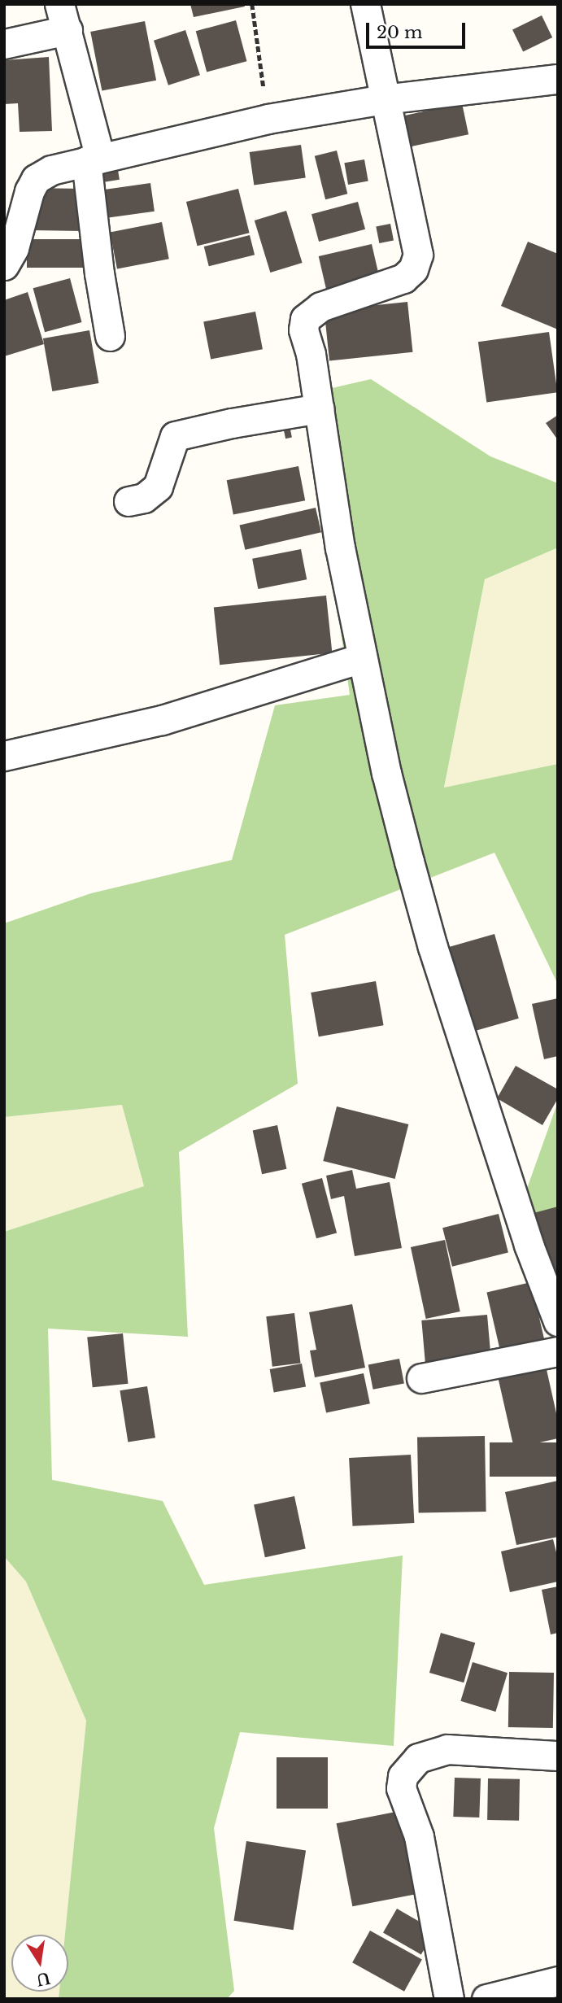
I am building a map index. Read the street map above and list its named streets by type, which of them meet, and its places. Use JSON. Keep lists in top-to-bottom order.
{
  "scale_bar": "20 m",
  "north": "bottom"
}
